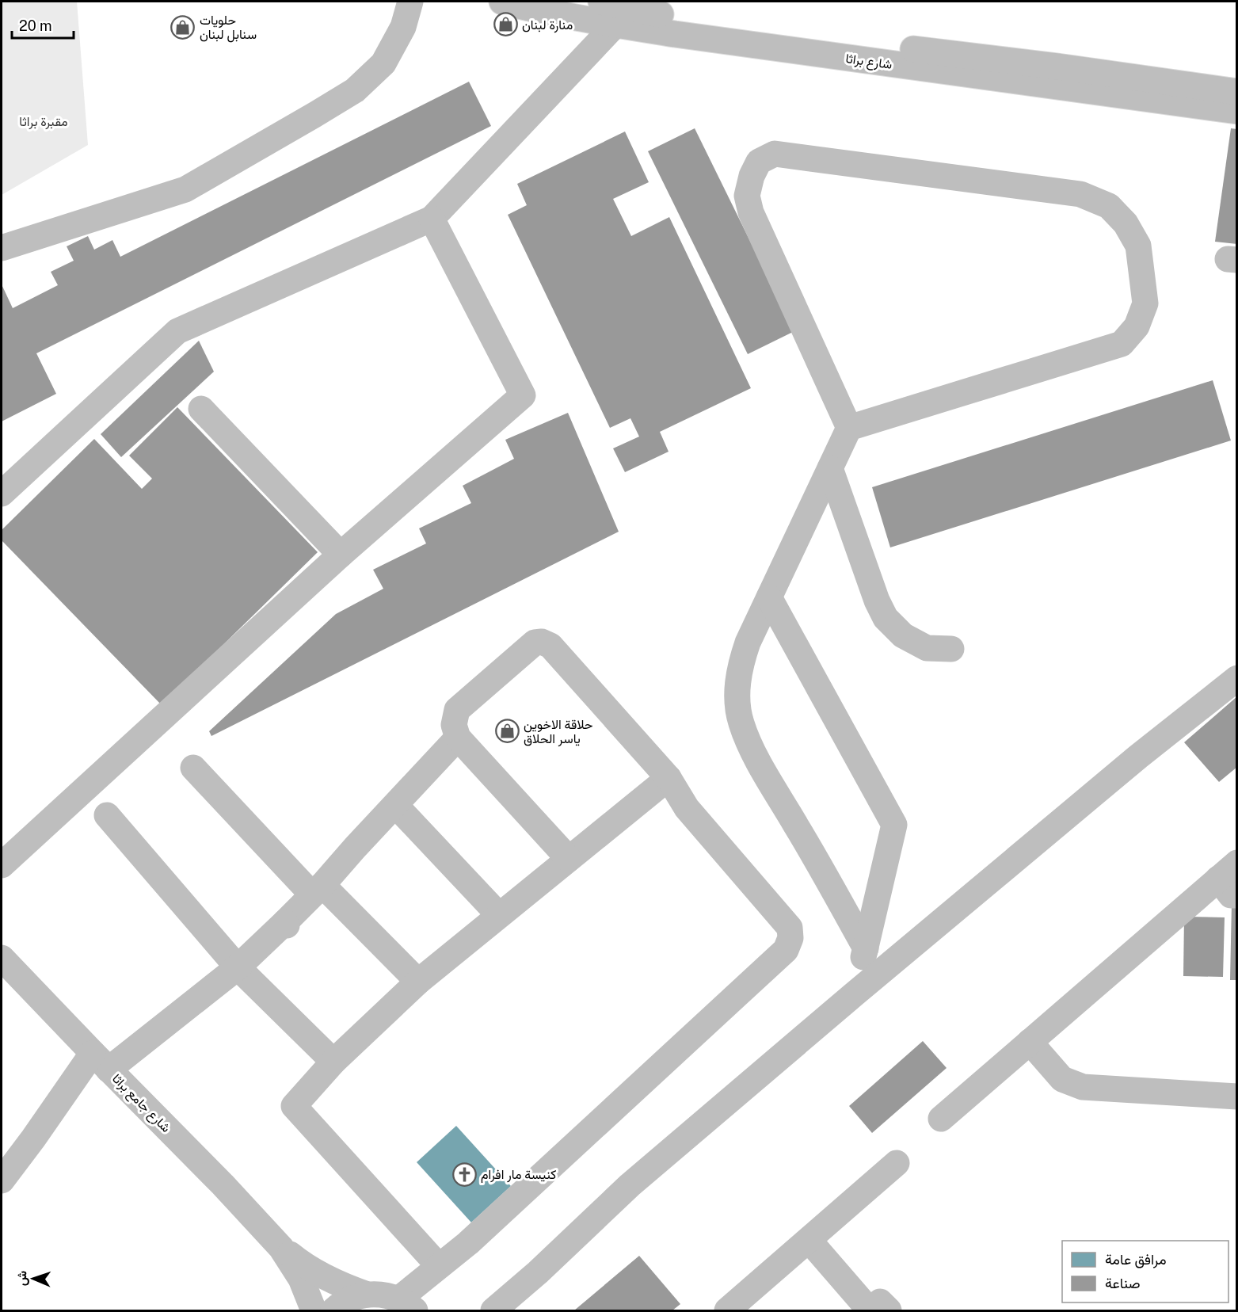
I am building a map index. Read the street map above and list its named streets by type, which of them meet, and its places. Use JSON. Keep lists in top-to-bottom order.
{
  "streets": {
    "street": ["شارع براثا", "شارع جامع براثا"]
  },
  "parks": ["مقبرة براثا"],
  "places": {
    "shop": ["منارة لبنان", "حلويات سنابل لبنان", "حلاقة الاخوين ياسر الحلاق"],
    "church": ["كنيسة مار افرام"]
  },
  "legend": ["مرافق عامة", "صناعة"],
  "scale_bar": "20 m",
  "north": "left"
}
